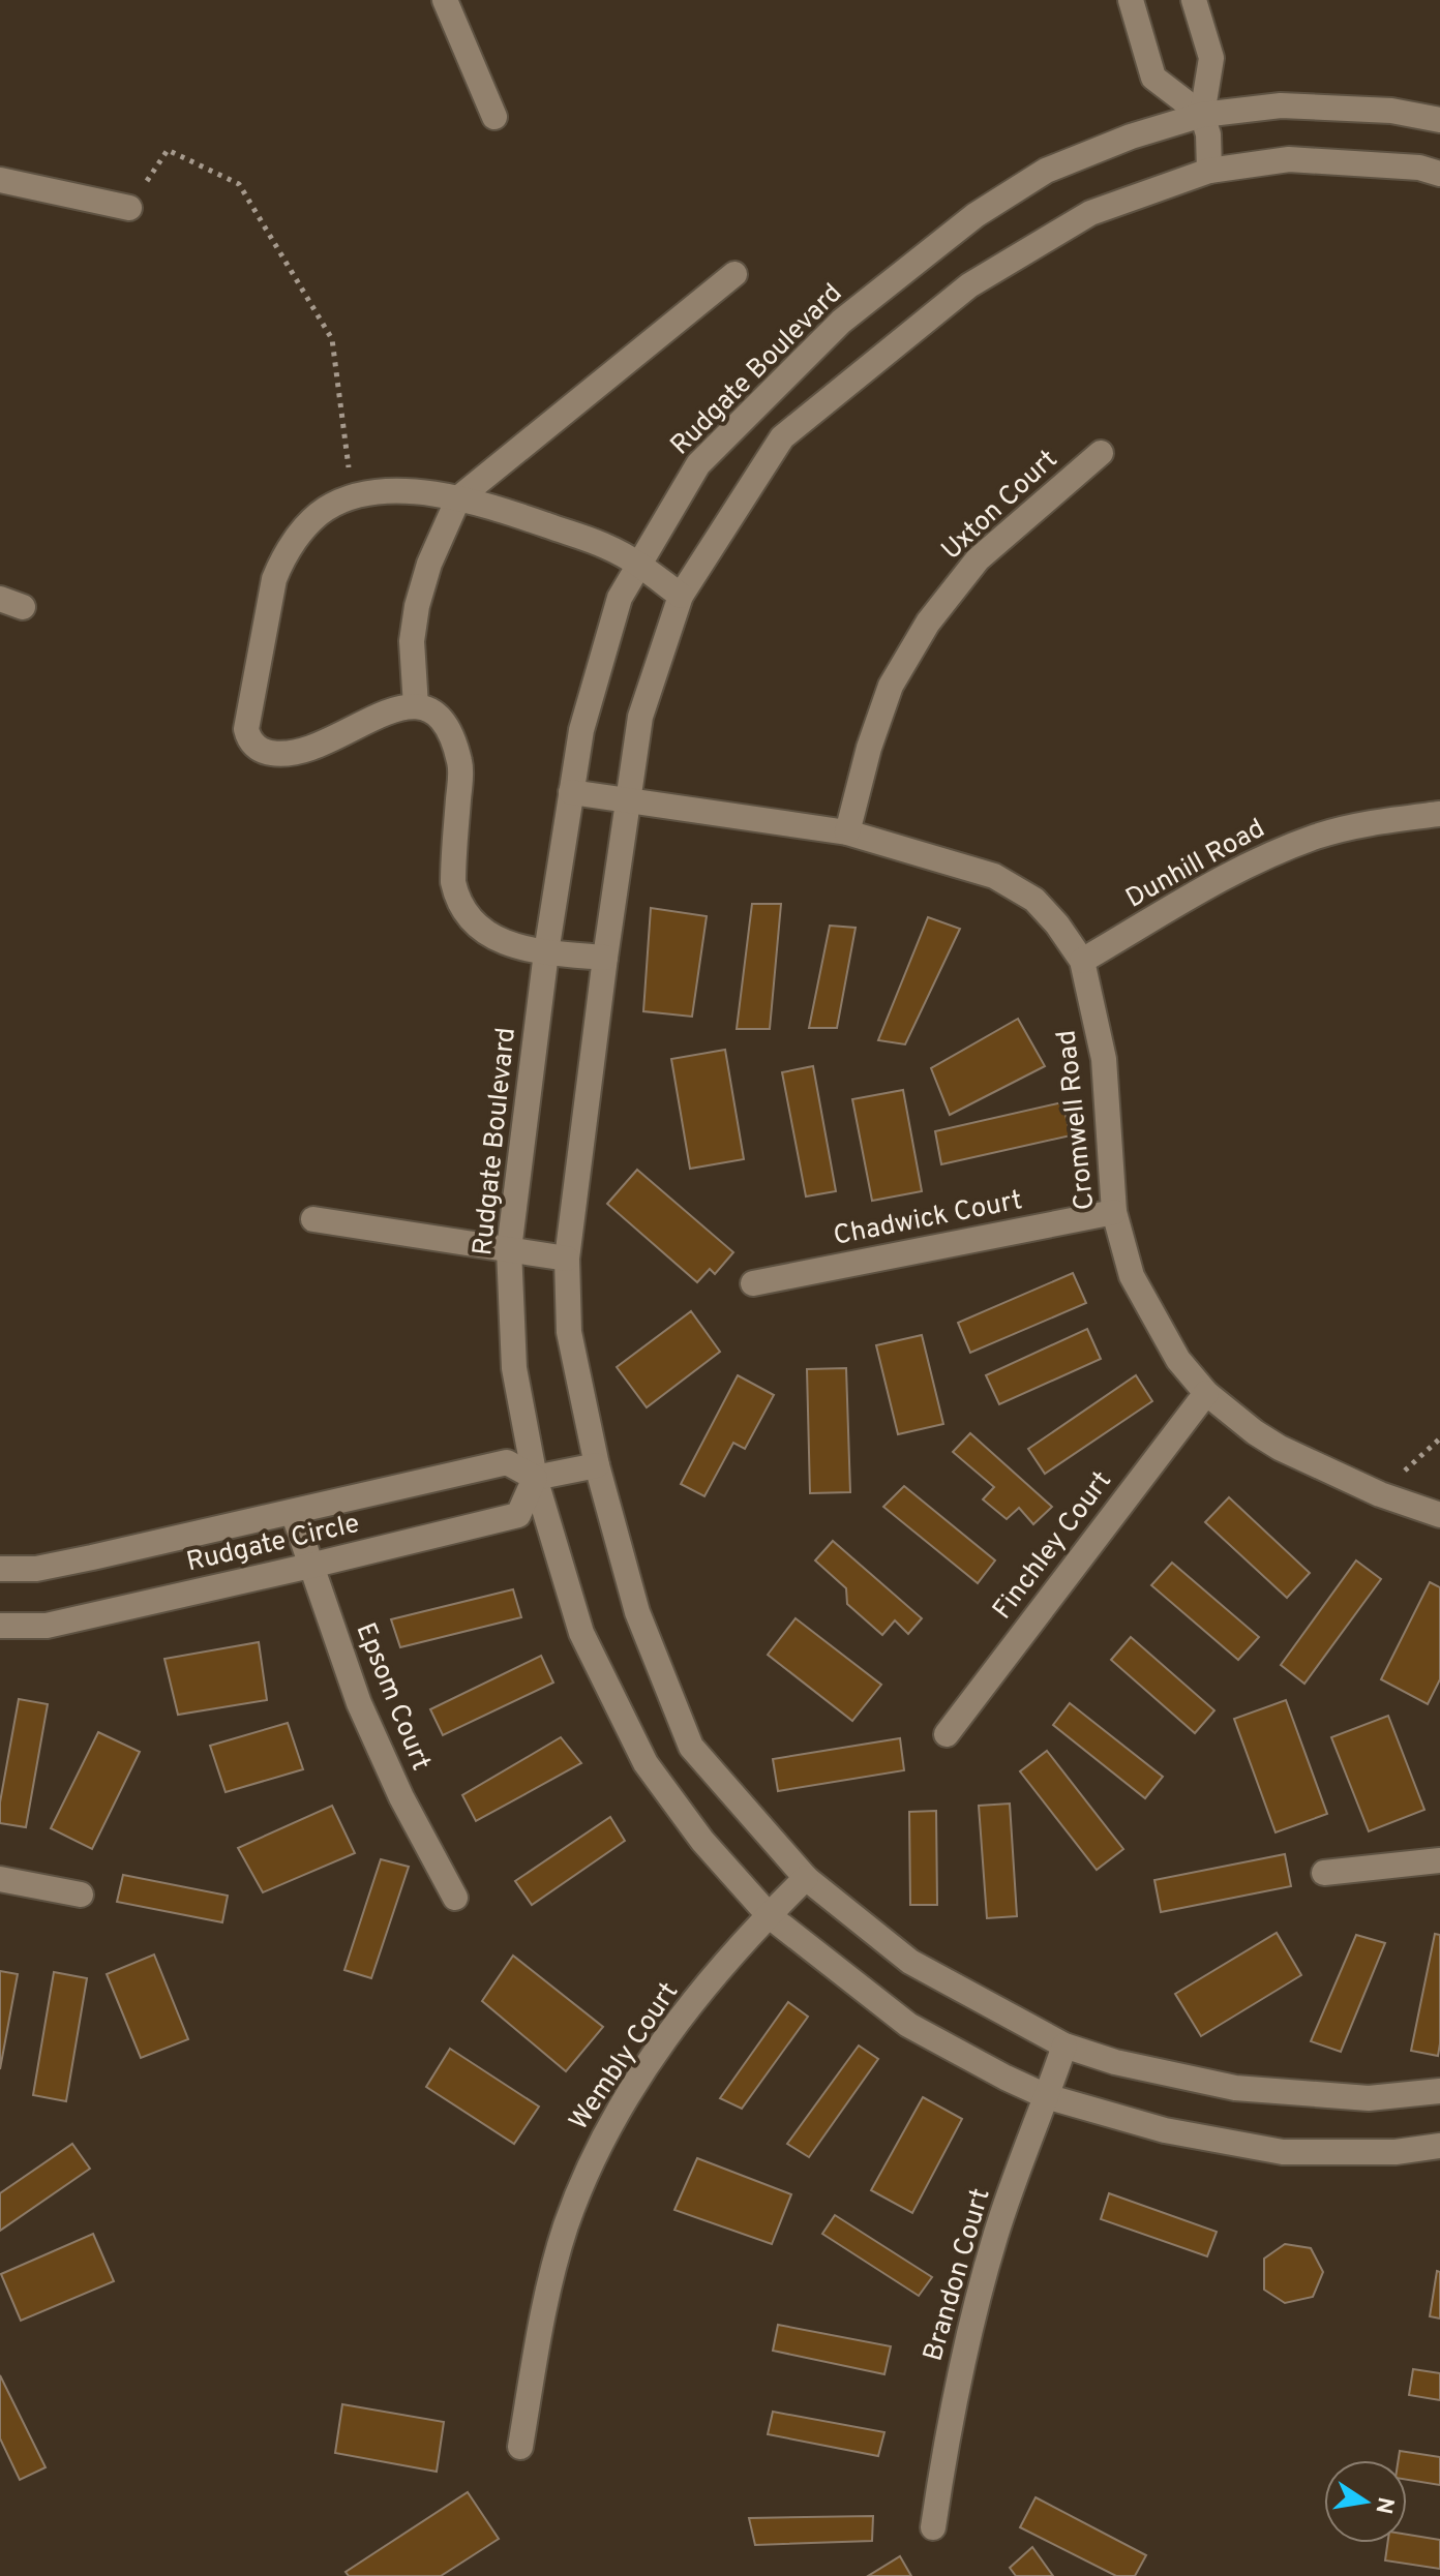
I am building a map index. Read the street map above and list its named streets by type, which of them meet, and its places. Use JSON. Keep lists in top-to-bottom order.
{
  "streets": {
    "street": [
      "Rudgate Boulevard",
      "Uxton Court",
      "Dunhill Road",
      "Cromwell Road",
      "Chadwick Court",
      "Rudgate Circle",
      "Finchley Court",
      "Epsom Court",
      "Wembly Court",
      "Brandon Court"
    ]
  },
  "crossings": [
    ["Rudgate Boulevard", "Cromwell Road"],
    ["Rudgate Boulevard", "Rudgate Circle"],
    ["Rudgate Boulevard", "Wembly Court"],
    ["Rudgate Boulevard", "Brandon Court"],
    ["Uxton Court", "Cromwell Road"],
    ["Dunhill Road", "Cromwell Road"],
    ["Cromwell Road", "Chadwick Court"],
    ["Cromwell Road", "Finchley Court"],
    ["Rudgate Circle", "Epsom Court"]
  ],
  "north": "right"
}
